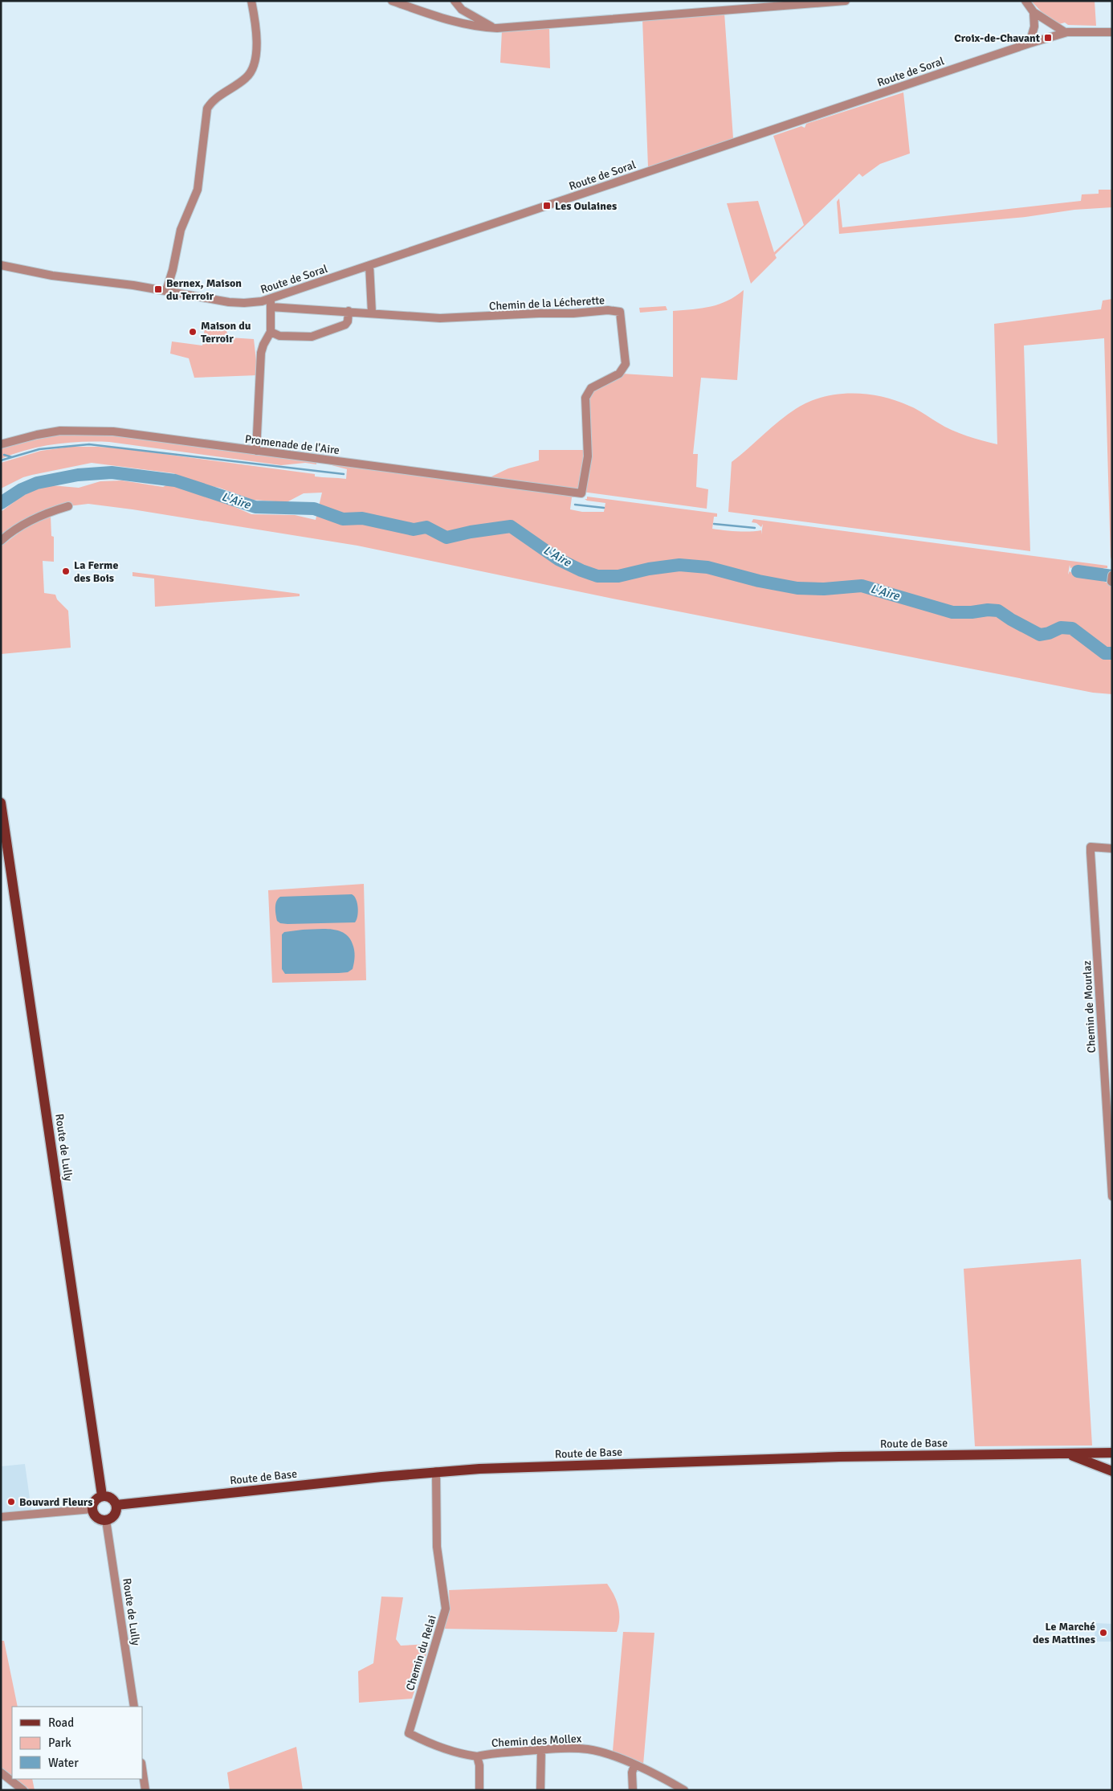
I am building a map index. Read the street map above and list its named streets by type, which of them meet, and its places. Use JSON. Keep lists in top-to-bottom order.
{
  "streets": {
    "main road": ["Route de Lully", "Route de Base"],
    "street": [
      "Route de Soral",
      "Chemin de la Lécherette",
      "Promenade de l'Aire",
      "Chemin de Mourlaz",
      "Chemin du Relai",
      "Chemin des Mollex"
    ]
  },
  "crossings": [
    ["Route de Soral", "Chemin de la Lécherette"],
    ["Chemin de la Lécherette", "Promenade de l'Aire"],
    ["Route de Lully", "Route de Base"],
    ["Route de Base", "Chemin du Relai"],
    ["Chemin du Relai", "Chemin des Mollex"]
  ],
  "water": ["L'Aire"],
  "places": {
    "transit": ["Croix-de-Chavant", "Les Oulaines", "Bernex, Maison du Terroir"],
    "other": [
      "Maison du Terroir",
      "La Ferme des Bois",
      "Bouvard Fleurs",
      "Le Marché des Mattines"
    ]
  },
  "legend": ["Road", "Park", "Water"]
}
